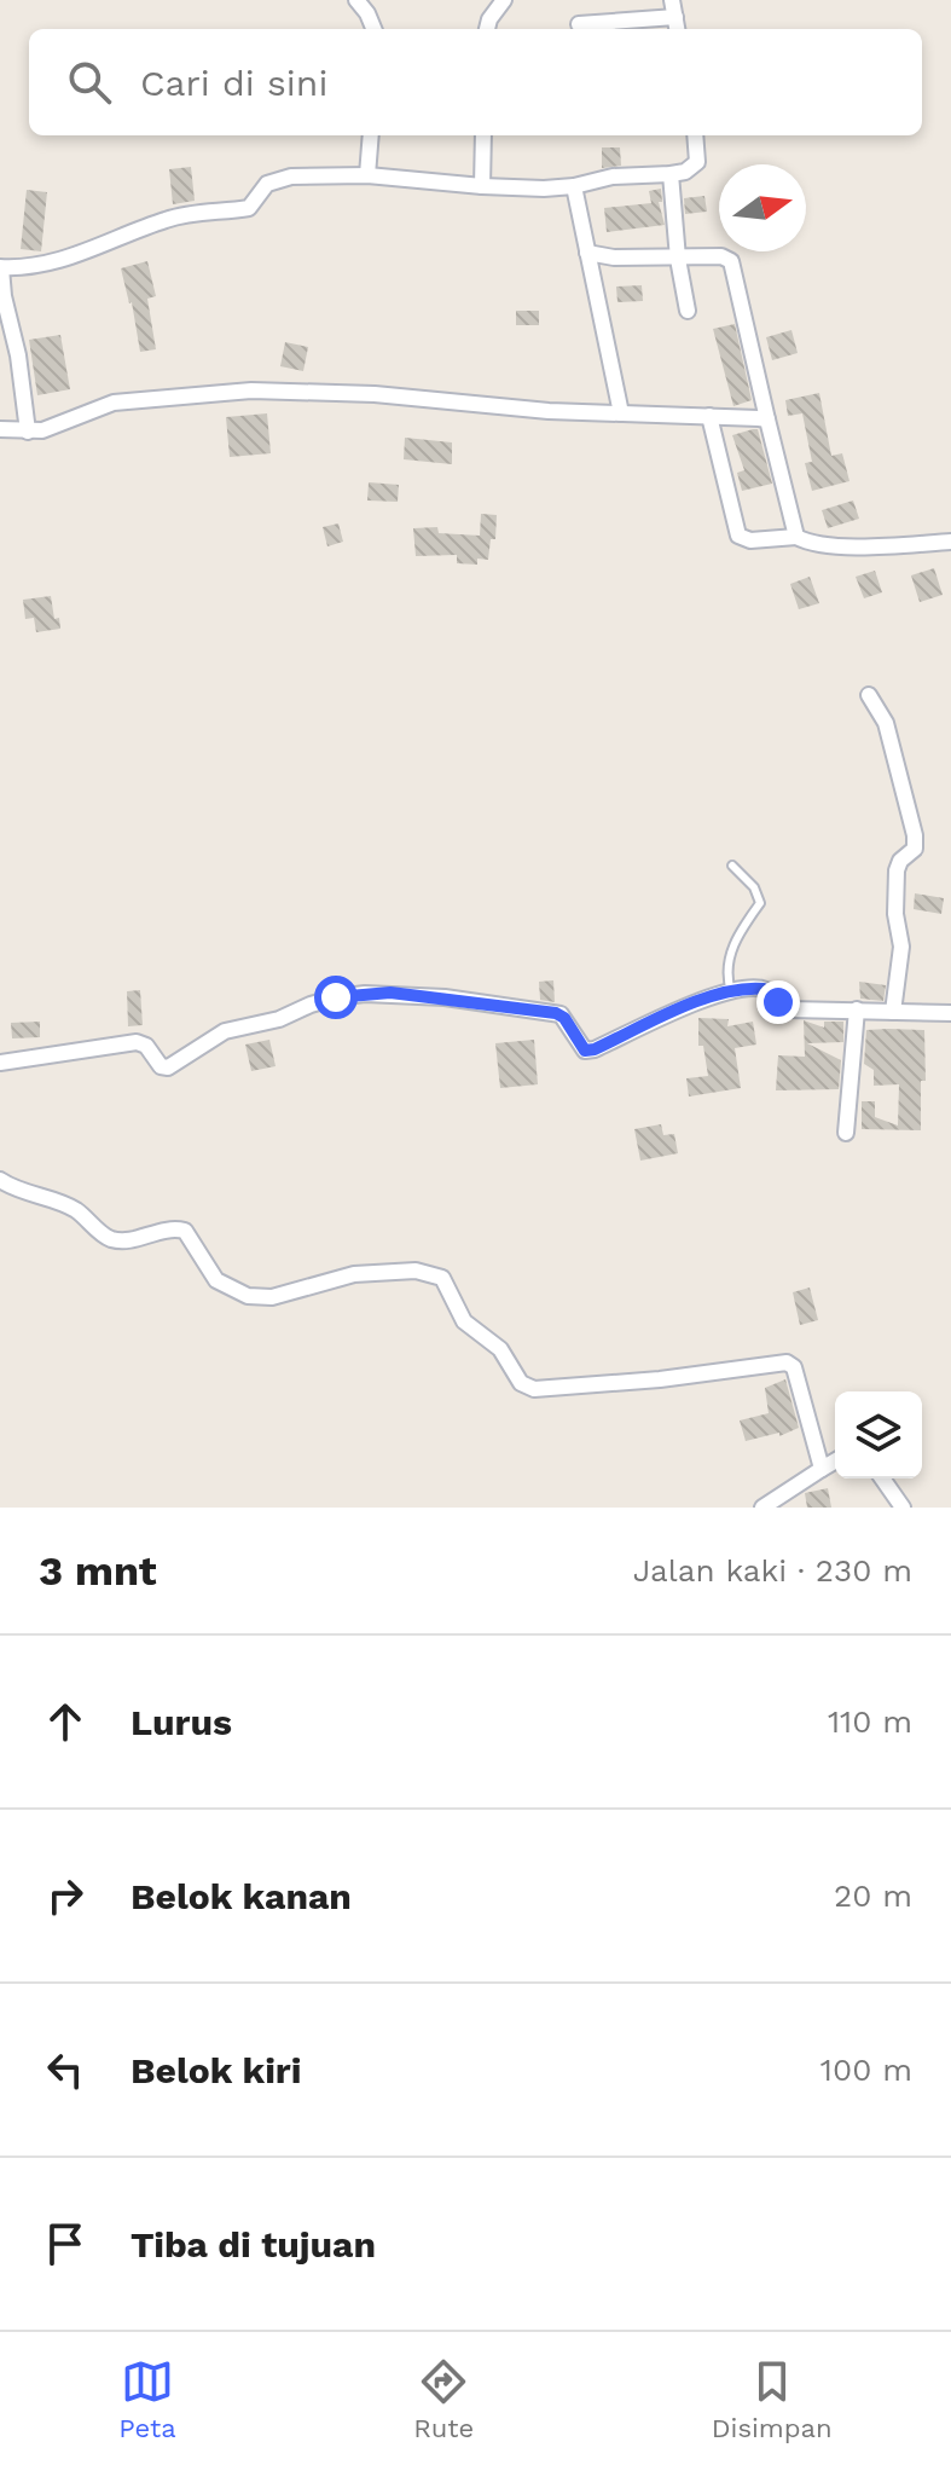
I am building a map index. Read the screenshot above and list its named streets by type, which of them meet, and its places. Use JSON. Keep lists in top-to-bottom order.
{
  "north": "right",
  "page": {
    "search": "Cari di sini",
    "heading": ["3 mnt", "Jalan kaki · 230 m"],
    "list": [
      ["Lurus", "110 m"],
      ["Belok kanan", "20 m"],
      ["Belok kiri", "100 m"],
      "Tiba di tujuan"
    ],
    "nav": ["Peta", "Rute", "Disimpan"]
  }
}
